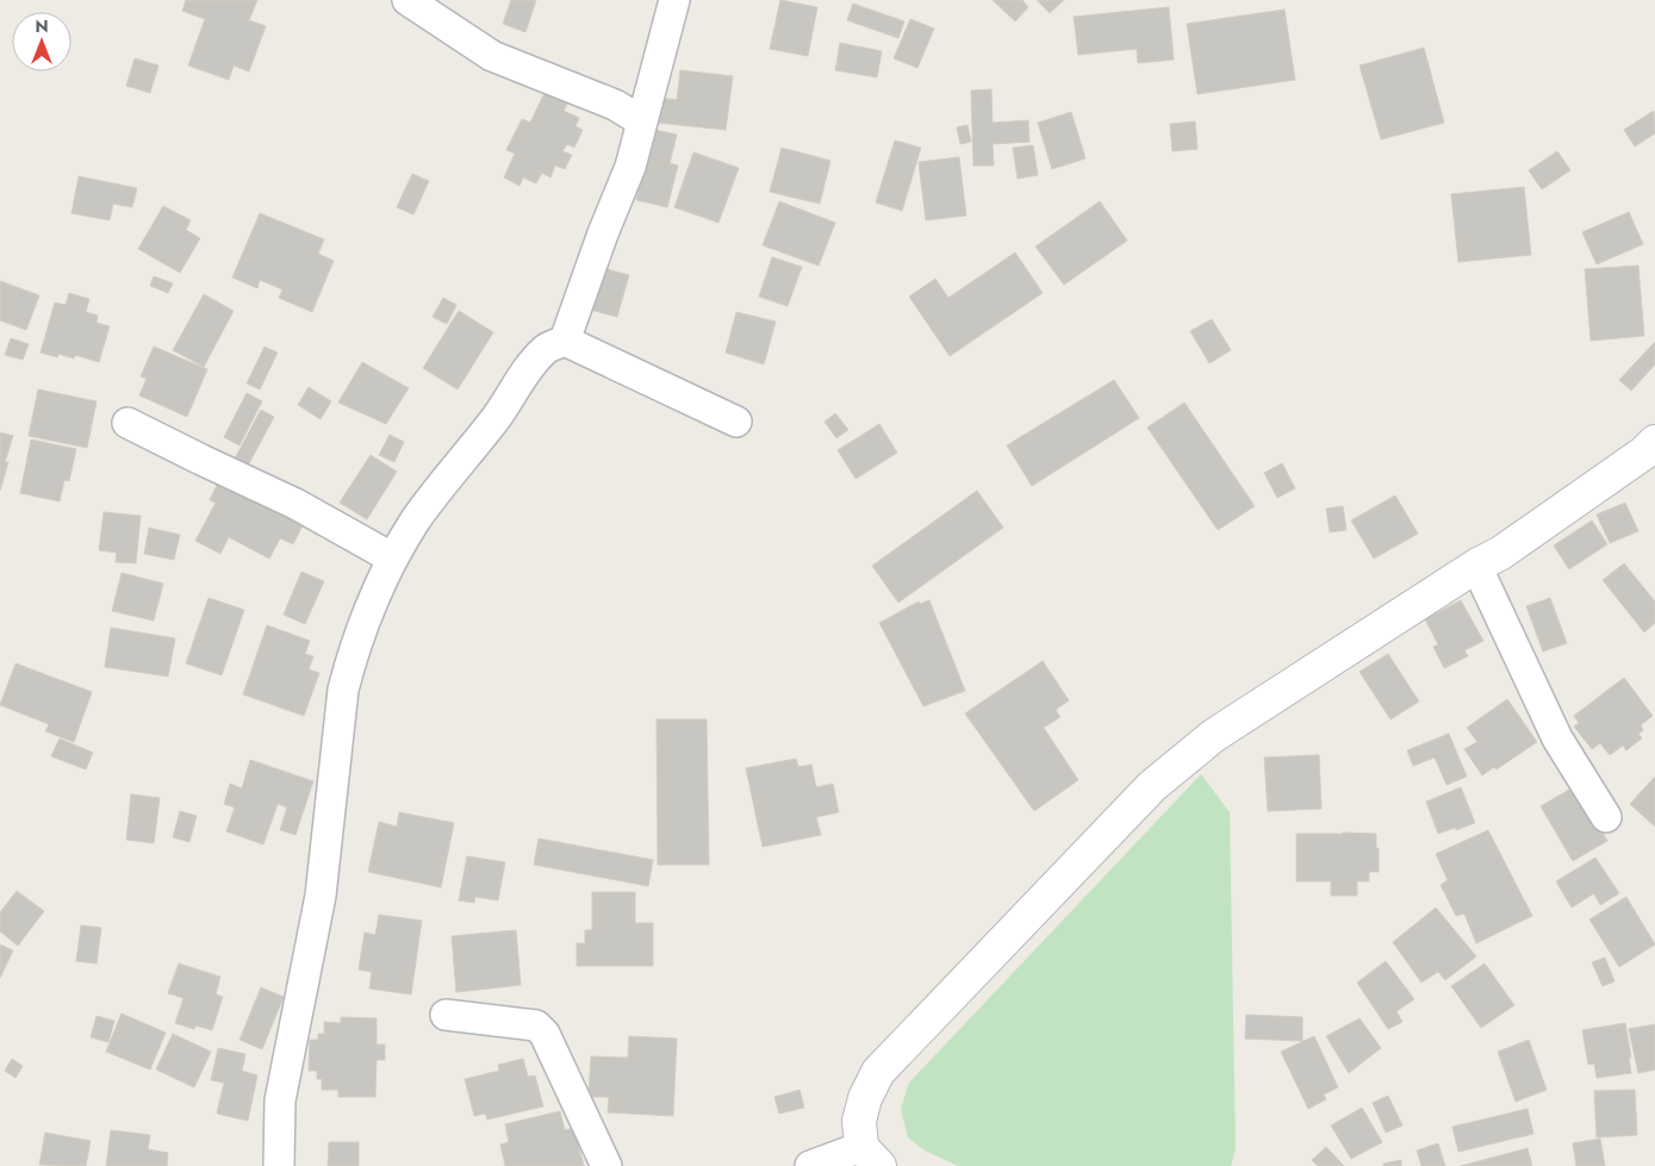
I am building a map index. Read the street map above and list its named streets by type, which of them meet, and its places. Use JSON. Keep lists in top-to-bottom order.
{
  "north": "top"
}
